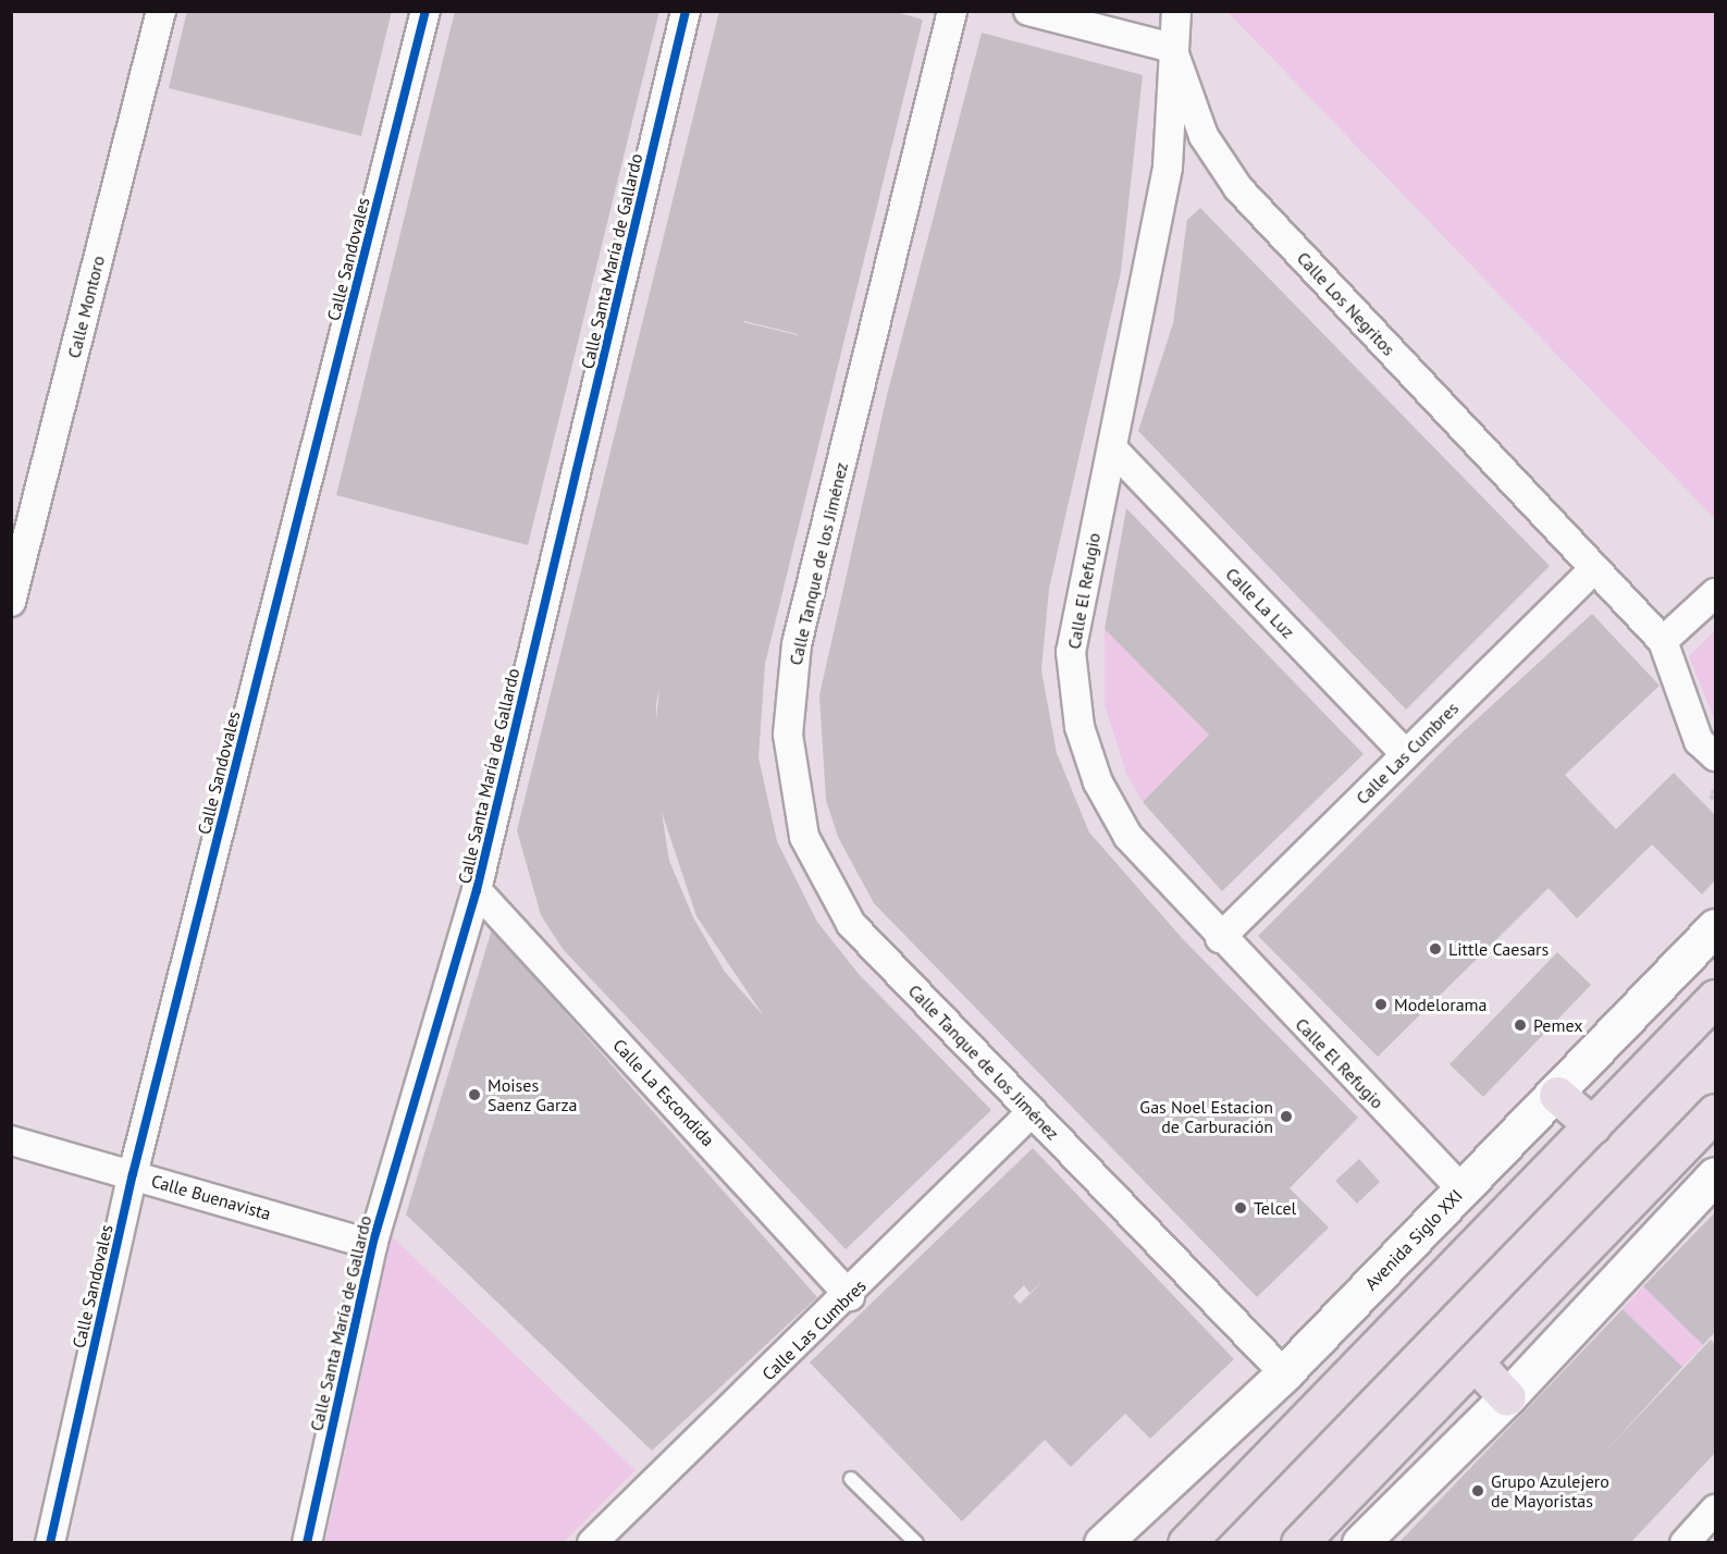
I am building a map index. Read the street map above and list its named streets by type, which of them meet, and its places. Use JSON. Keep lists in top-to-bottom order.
{
  "streets": {
    "street": [
      "Calle Sandovales",
      "Calle Santa María de Gallardo",
      "Calle Los Negritos",
      "Calle Montoro",
      "Calle Tanque de los Jiménez",
      "Calle El Refugio",
      "Calle La Luz",
      "Calle Las Cumbres",
      "Calle La Escondida",
      "Calle Buenavista",
      "Avenida Siglo XXI"
    ]
  },
  "crossings": [
    ["Calle Sandovales", "Calle Buenavista"],
    ["Calle Santa María de Gallardo", "Calle La Escondida"],
    ["Calle Santa María de Gallardo", "Calle Buenavista"],
    ["Calle Los Negritos", "Calle El Refugio"],
    ["Calle Los Negritos", "Calle Las Cumbres"],
    ["Calle Tanque de los Jiménez", "Calle Las Cumbres"],
    ["Calle Tanque de los Jiménez", "Avenida Siglo XXI"],
    ["Calle El Refugio", "Calle La Luz"],
    ["Calle El Refugio", "Calle Las Cumbres"],
    ["Calle El Refugio", "Avenida Siglo XXI"],
    ["Calle La Luz", "Calle Las Cumbres"],
    ["Calle Las Cumbres", "Calle La Escondida"]
  ],
  "places": [
    "Little Caesars",
    "Modelorama",
    "Pemex",
    "Moises Saenz Garza",
    "Gas Noel Estacion de Carburación",
    "Telcel",
    "Grupo Azulejero de Mayoristas"
  ]
}
